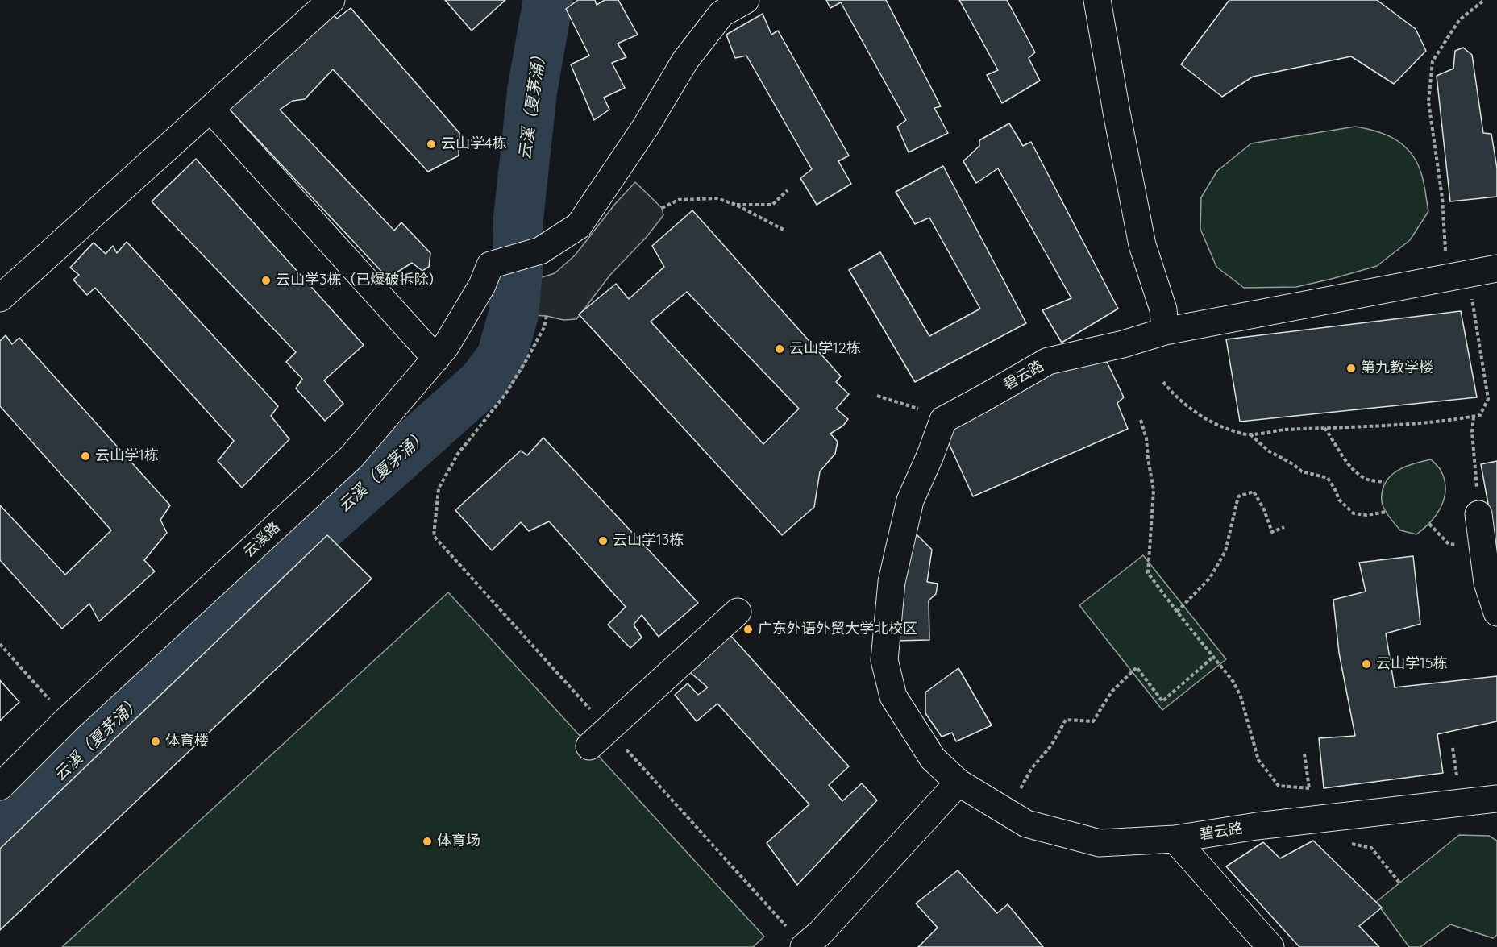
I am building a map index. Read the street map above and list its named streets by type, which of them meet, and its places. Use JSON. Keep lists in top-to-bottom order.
{
  "streets": {
    "lane": ["碧云路", "云溪路"]
  },
  "water": ["云溪（夏茅涌）"],
  "places": [
    "云山学4栋",
    "云山学3栋（已爆破拆除）",
    "云山学12栋",
    "第九教学楼",
    "云山学1栋",
    "云山学13栋",
    "广东外语外贸大学北校区",
    "云山学15栋",
    "体育楼",
    "体育场"
  ]
}
